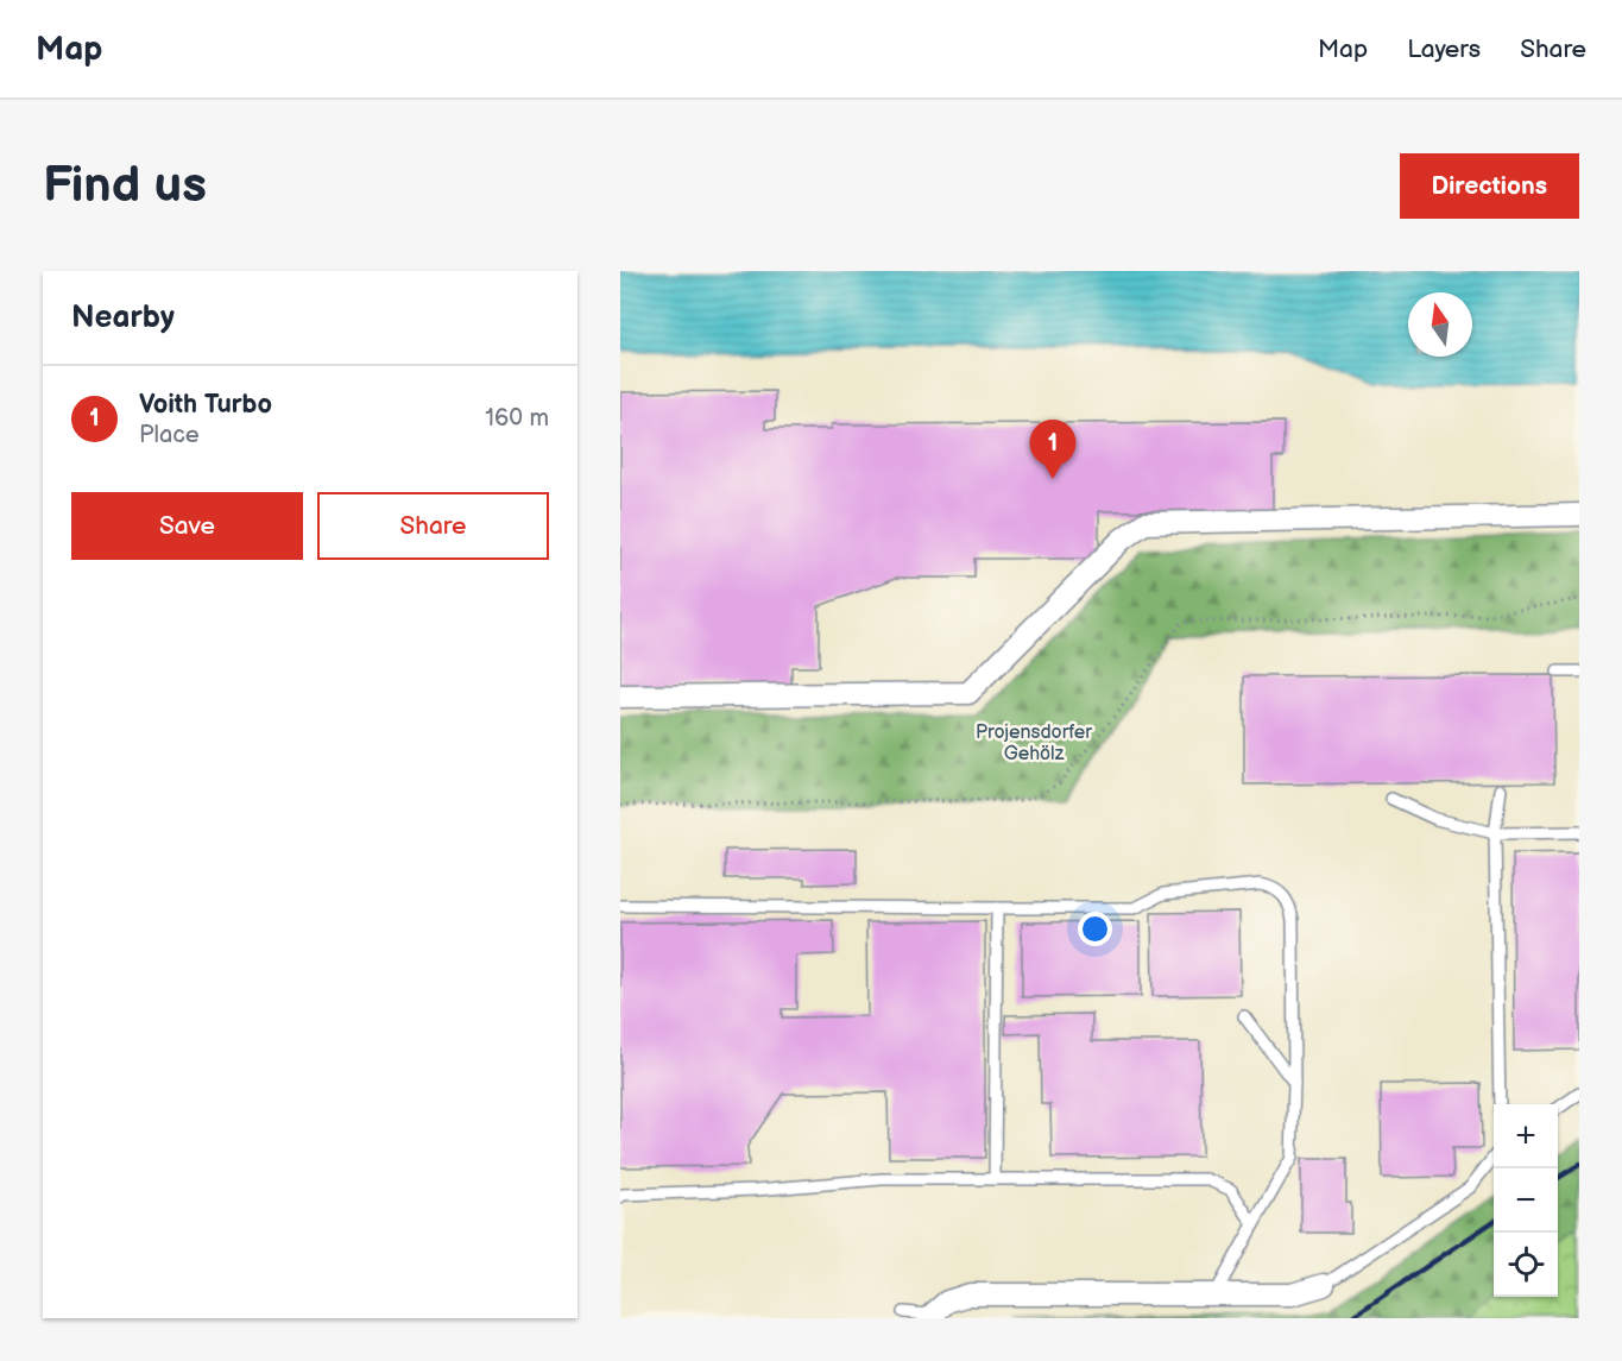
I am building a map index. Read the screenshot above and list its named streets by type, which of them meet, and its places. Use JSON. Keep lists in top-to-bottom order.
{
  "parks": ["Projensdorfer Gehölz"],
  "north": "top",
  "page": {
    "header": "Map",
    "nav": ["Map", "Layers", "Share"],
    "buttons": [
      "Directions",
      ["Save", "Share"]
    ],
    "title": "Find us",
    "heading": "Nearby",
    "list": [
      {
        "mark": "1",
        "name": "Voith Turbo",
        "note": "Place",
        "value": "160 m"
      }
    ],
    "pins": "1",
    "map_buttons": ["+", "−"]
  }
}
